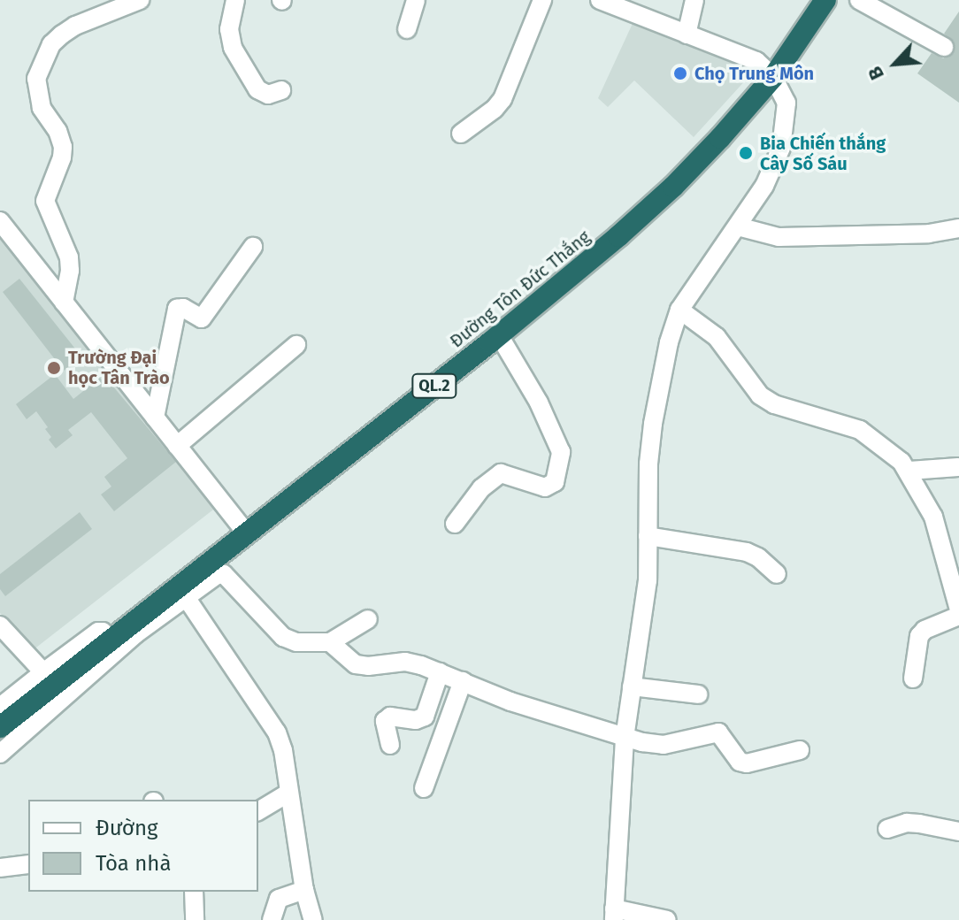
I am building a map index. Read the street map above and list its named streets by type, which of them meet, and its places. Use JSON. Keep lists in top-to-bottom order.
{
  "streets": {
    "highway": ["Đường Tôn Đức Thắng", "QL.2"]
  },
  "places": ["Chọ Trung Môn", "Bia Chiến thắng Cây Số Sáu", "Trường Đại học Tân Trào"],
  "legend": ["Đường", "Tòa nhà"],
  "north": "bottom left"
}
